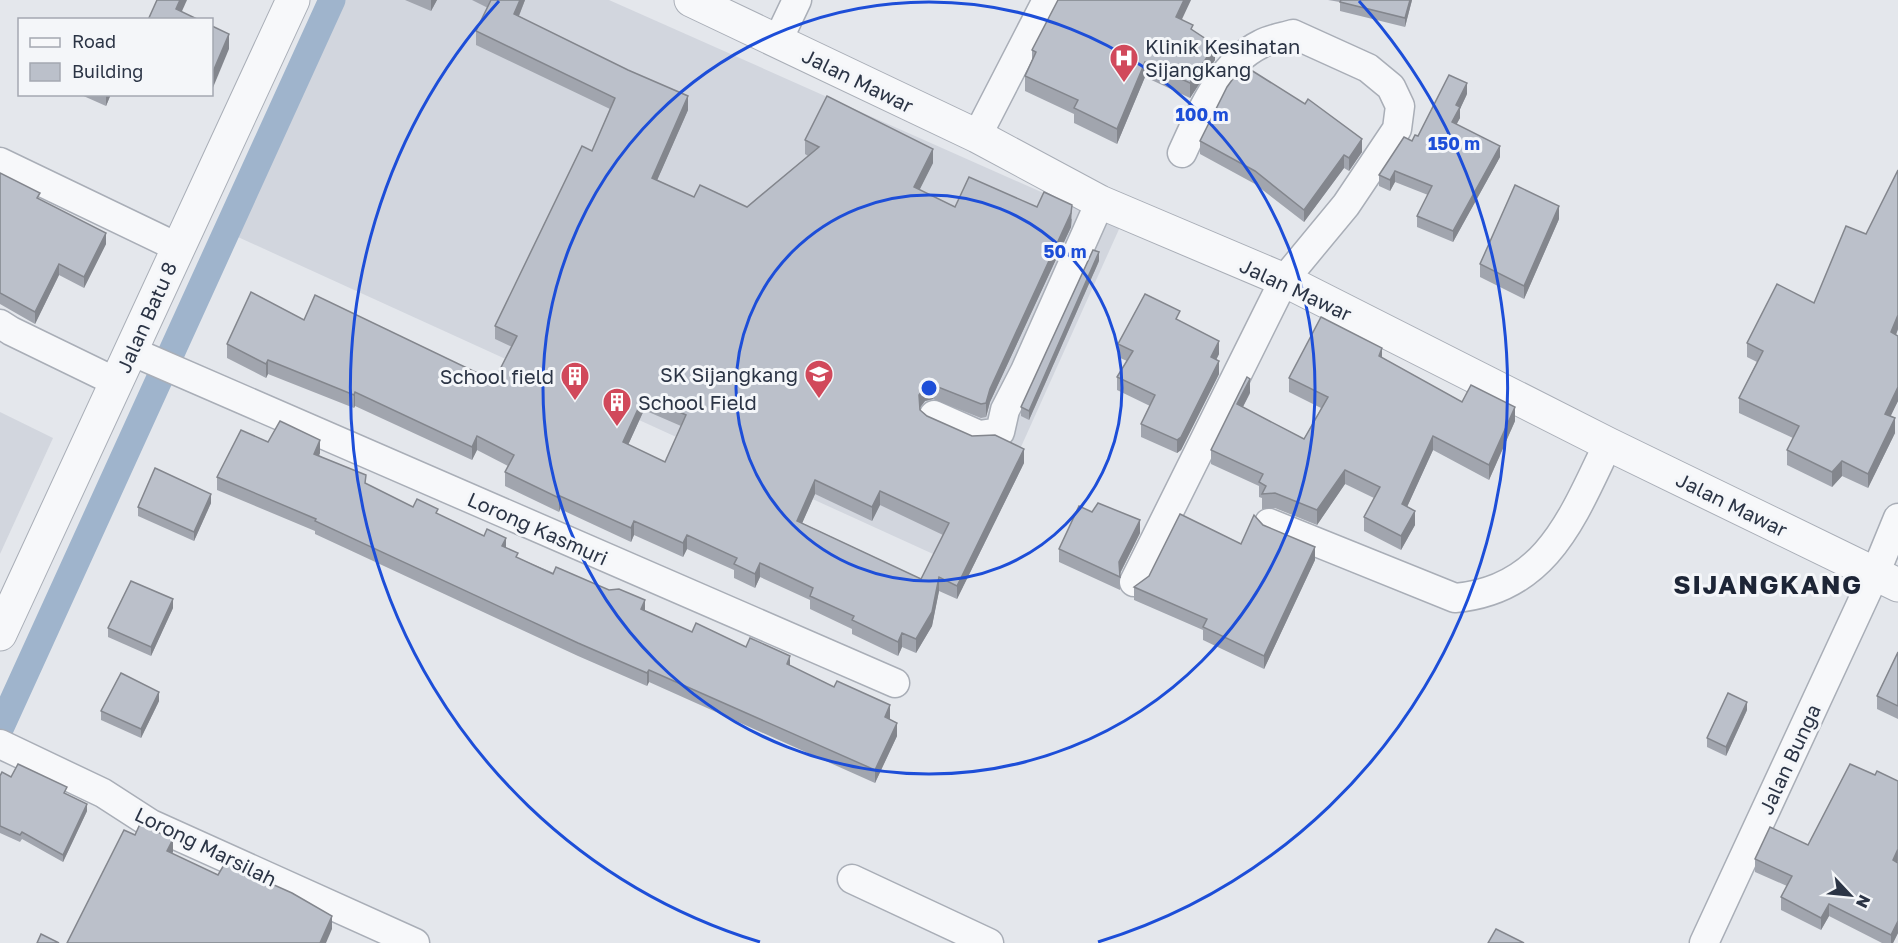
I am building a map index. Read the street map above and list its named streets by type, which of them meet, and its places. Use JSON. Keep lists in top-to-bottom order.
{
  "streets": {
    "street": [
      "Jalan Mawar",
      "Jalan Batu 8",
      "Lorong Kasmuri",
      "Jalan Bunga",
      "Lorong Marsilah"
    ]
  },
  "crossings": [
    ["Jalan Mawar", "Jalan Bunga"],
    ["Jalan Batu 8", "Lorong Kasmuri"]
  ],
  "districts": ["SIJANGKANG"],
  "places": {
    "hospital": ["Klinik Kesihatan Sijangkang"],
    "school or university": ["SK Sijangkang"],
    "building": ["School field", "School Field"]
  },
  "legend": ["Road", "Building"],
  "north": "bottom right",
  "rings": ["100 m", "150 m", "50 m"]
}
